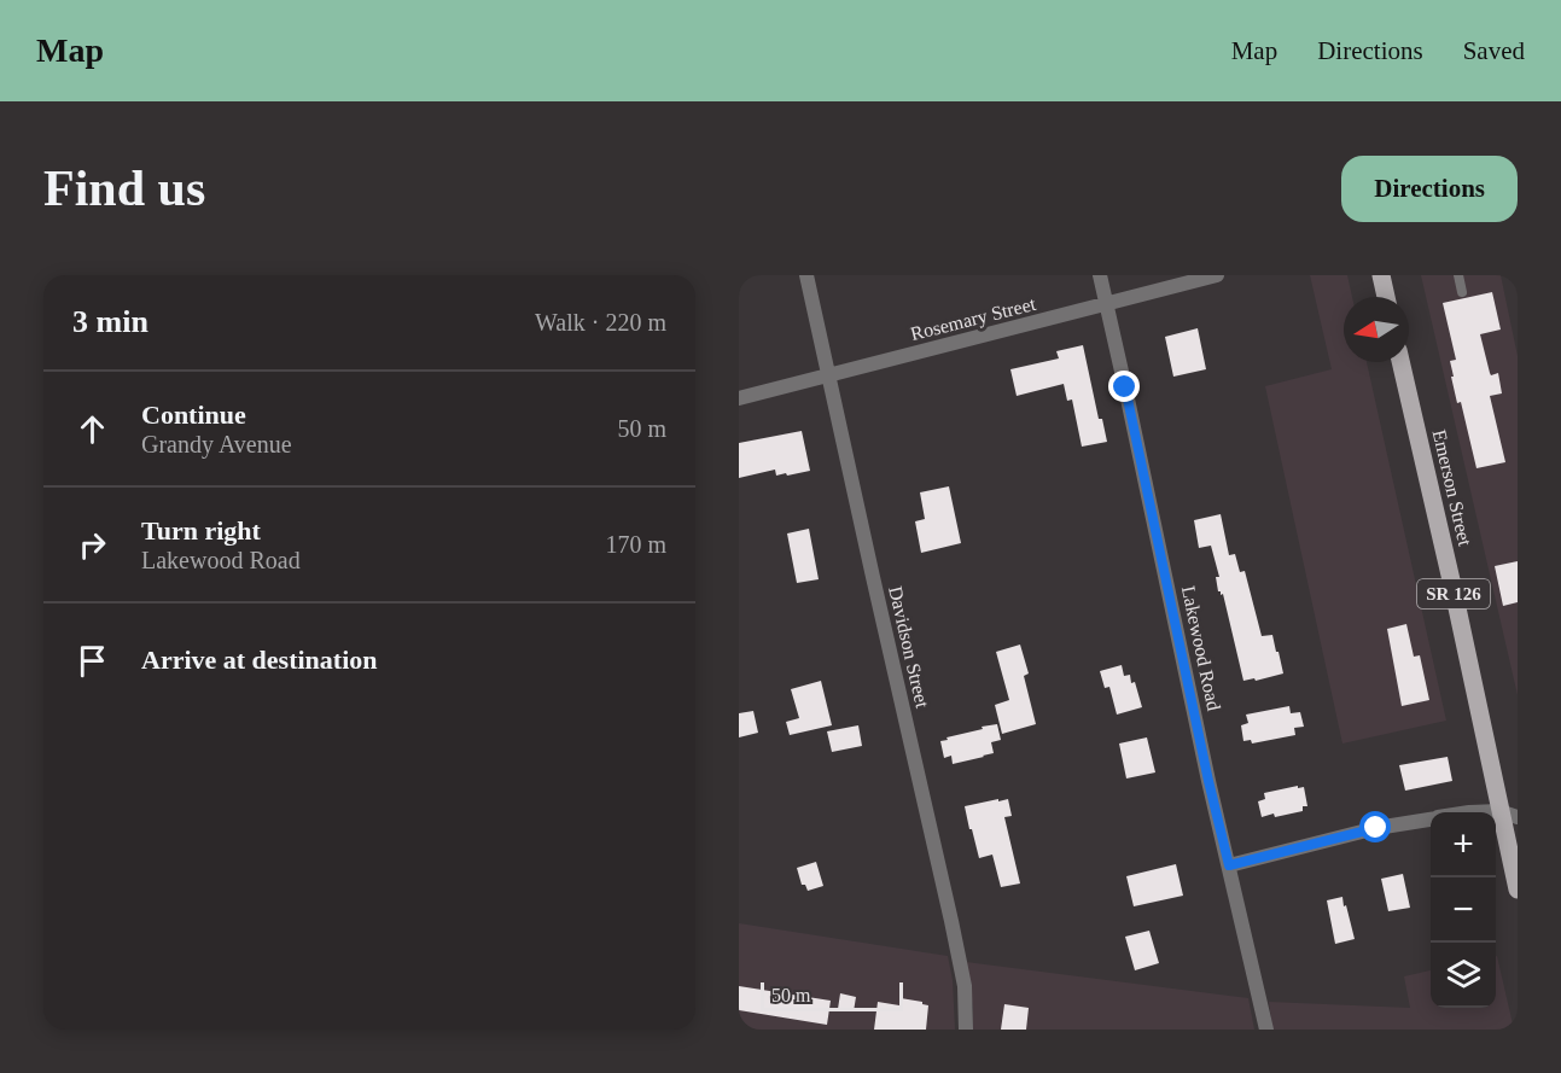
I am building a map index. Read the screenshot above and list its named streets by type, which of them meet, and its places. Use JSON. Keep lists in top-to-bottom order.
{
  "streets": {
    "main road": ["Emerson Street", "SR 126"],
    "street": ["Rosemary Street", "Davidson Street", "Lakewood Road"]
  },
  "crossings": [
    ["Rosemary Street", "Davidson Street"],
    ["Rosemary Street", "Lakewood Road"]
  ],
  "scale_bar": "50 m",
  "north": "left",
  "page": {
    "header": "Map",
    "nav": ["Map", "Directions", "Saved"],
    "buttons": "Directions",
    "title": "Find us",
    "heading": ["3 min", "Walk · 220 m"],
    "list": [
      ["Continue", "Grandy Avenue", "50 m"],
      ["Turn right", "Lakewood Road", "170 m"],
      "Arrive at destination"
    ],
    "map_buttons": ["+", "−"],
    "scale": "50 m"
  }
}
